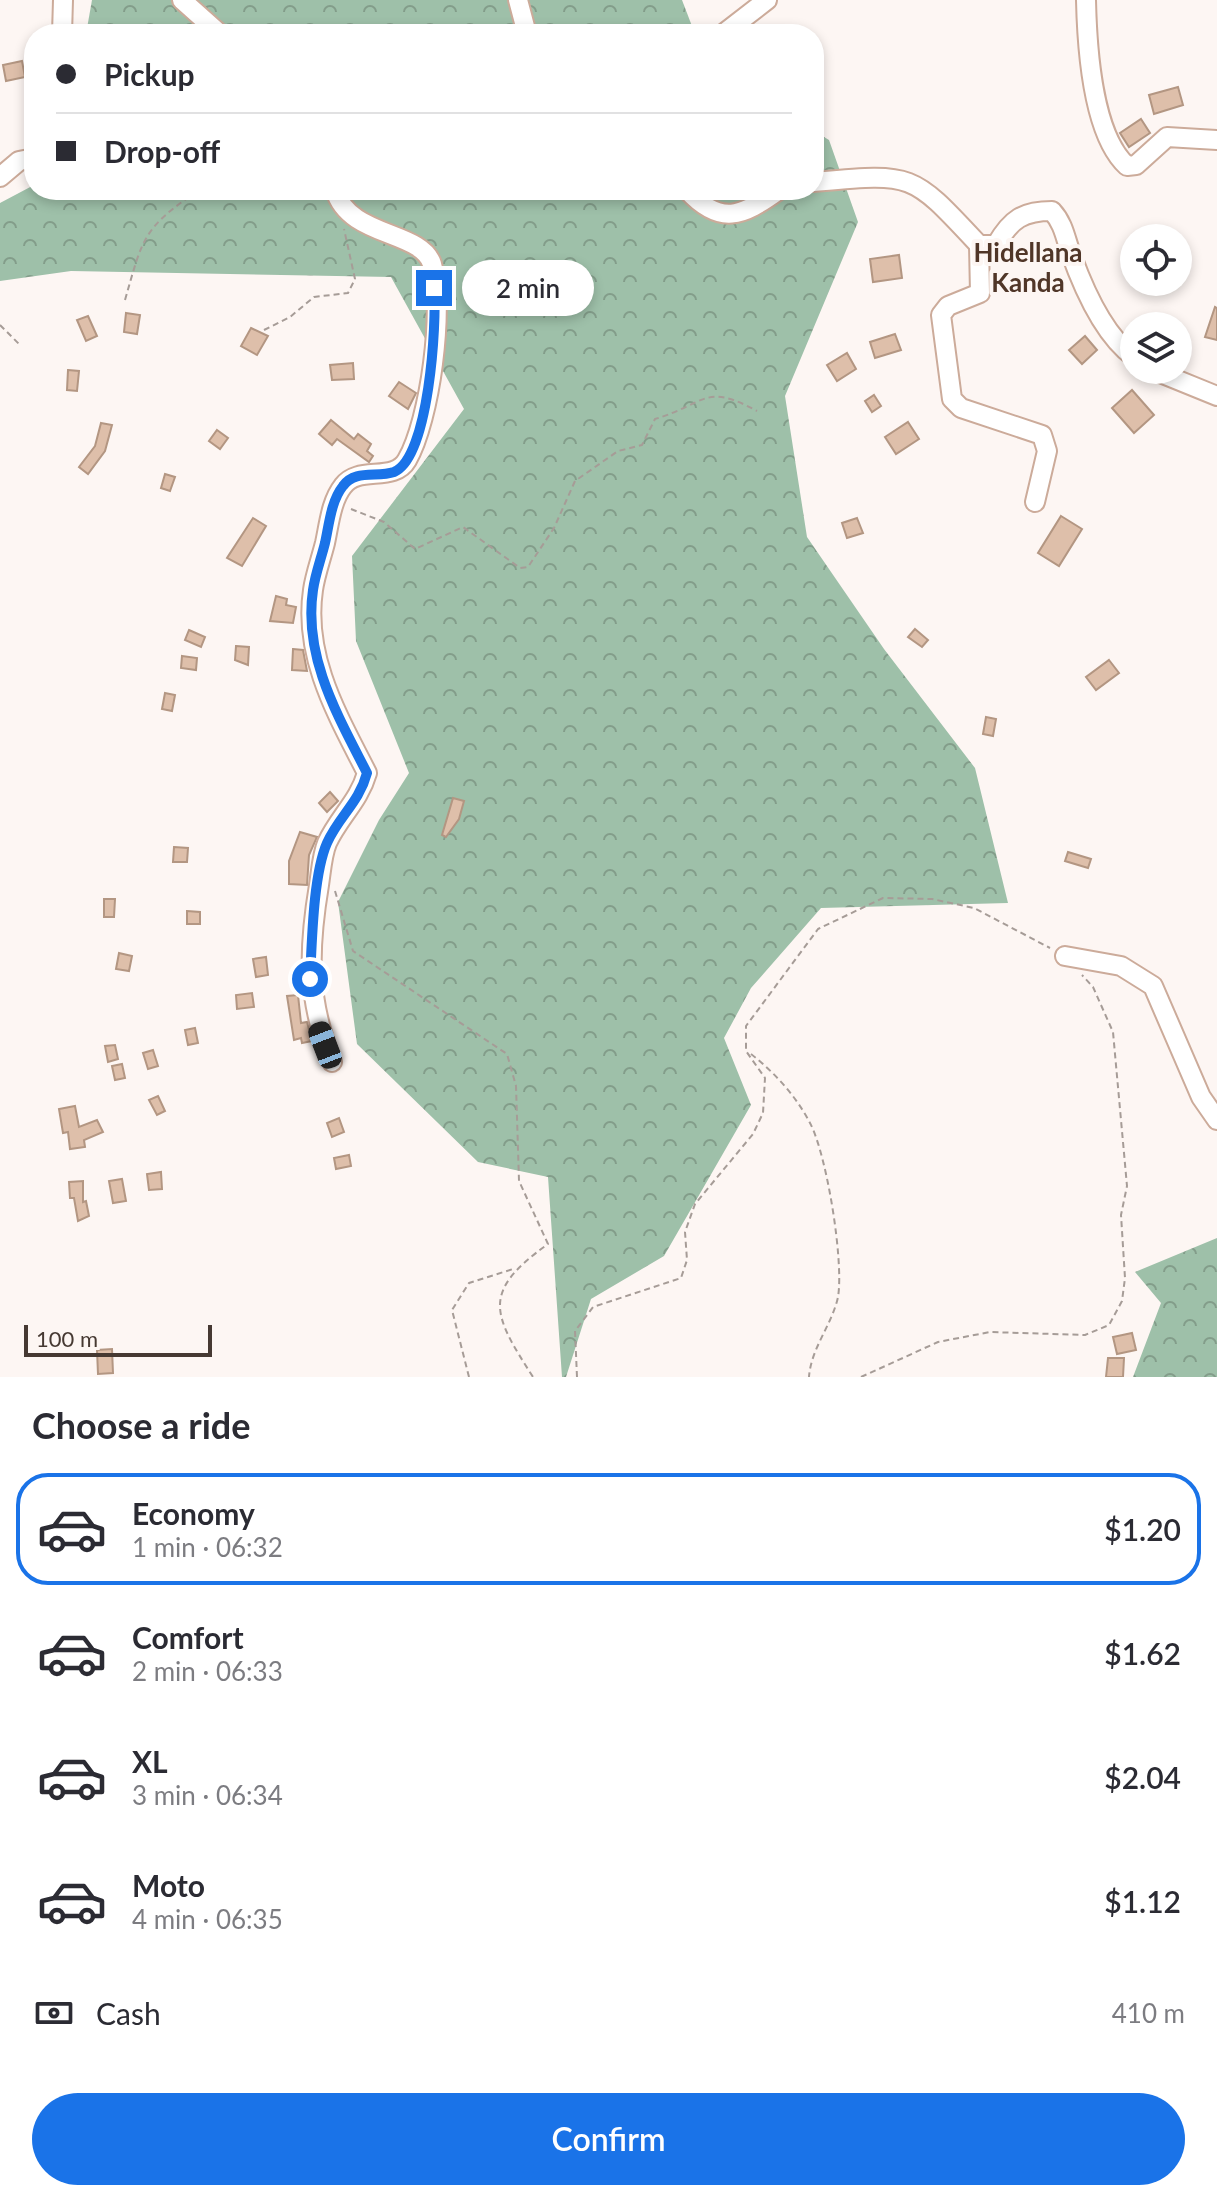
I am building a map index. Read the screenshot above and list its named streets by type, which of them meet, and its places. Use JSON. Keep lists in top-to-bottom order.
{
  "districts": ["Hidellana Kanda"],
  "scale_bar": "100 m",
  "page": {
    "banner": ["Pickup", "Drop-off"],
    "bubble": "2 min",
    "scale": "100 m",
    "heading": "Choose a ride",
    "list": [
      {
        "name": "Economy",
        "note": "1 min · 06:32",
        "value": "$1.20"
      },
      {
        "name": "Comfort",
        "note": "2 min · 06:33",
        "value": "$1.62"
      },
      {
        "name": "XL",
        "note": "3 min · 06:34",
        "value": "$2.04"
      },
      {
        "name": "Moto",
        "note": "4 min · 06:35",
        "value": "$1.12"
      }
    ],
    "pay": ["Cash", "410 m"],
    "buttons": "Confirm"
  }
}
